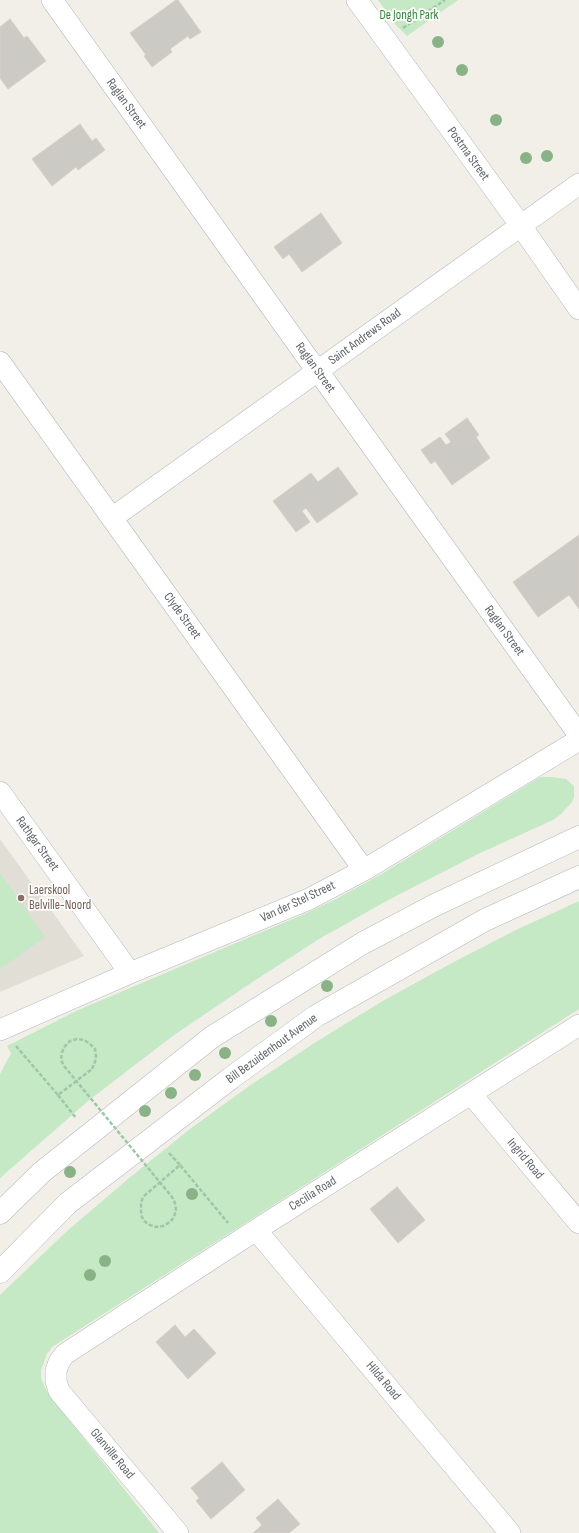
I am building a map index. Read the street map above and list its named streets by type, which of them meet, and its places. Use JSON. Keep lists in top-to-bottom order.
{
  "streets": {
    "main road": ["Bill Bezuidenhout Avenue"],
    "street": [
      "Raglan Street",
      "Postma Street",
      "Saint Andrews Road",
      "Clyde Street",
      "Rathgar Street",
      "Van der Stel Street",
      "Ingrid Road",
      "Cecilia Road",
      "Hilda Road",
      "Glanville Road"
    ]
  },
  "crossings": [
    ["Raglan Street", "Saint Andrews Road"],
    ["Postma Street", "Saint Andrews Road"],
    ["Saint Andrews Road", "Clyde Street"],
    ["Clyde Street", "Van der Stel Street"],
    ["Rathgar Street", "Van der Stel Street"],
    ["Ingrid Road", "Cecilia Road"],
    ["Cecilia Road", "Hilda Road"],
    ["Cecilia Road", "Glanville Road"]
  ],
  "parks": ["De Jongh Park"],
  "places": ["Laerskool Belville-Noord"]
}
